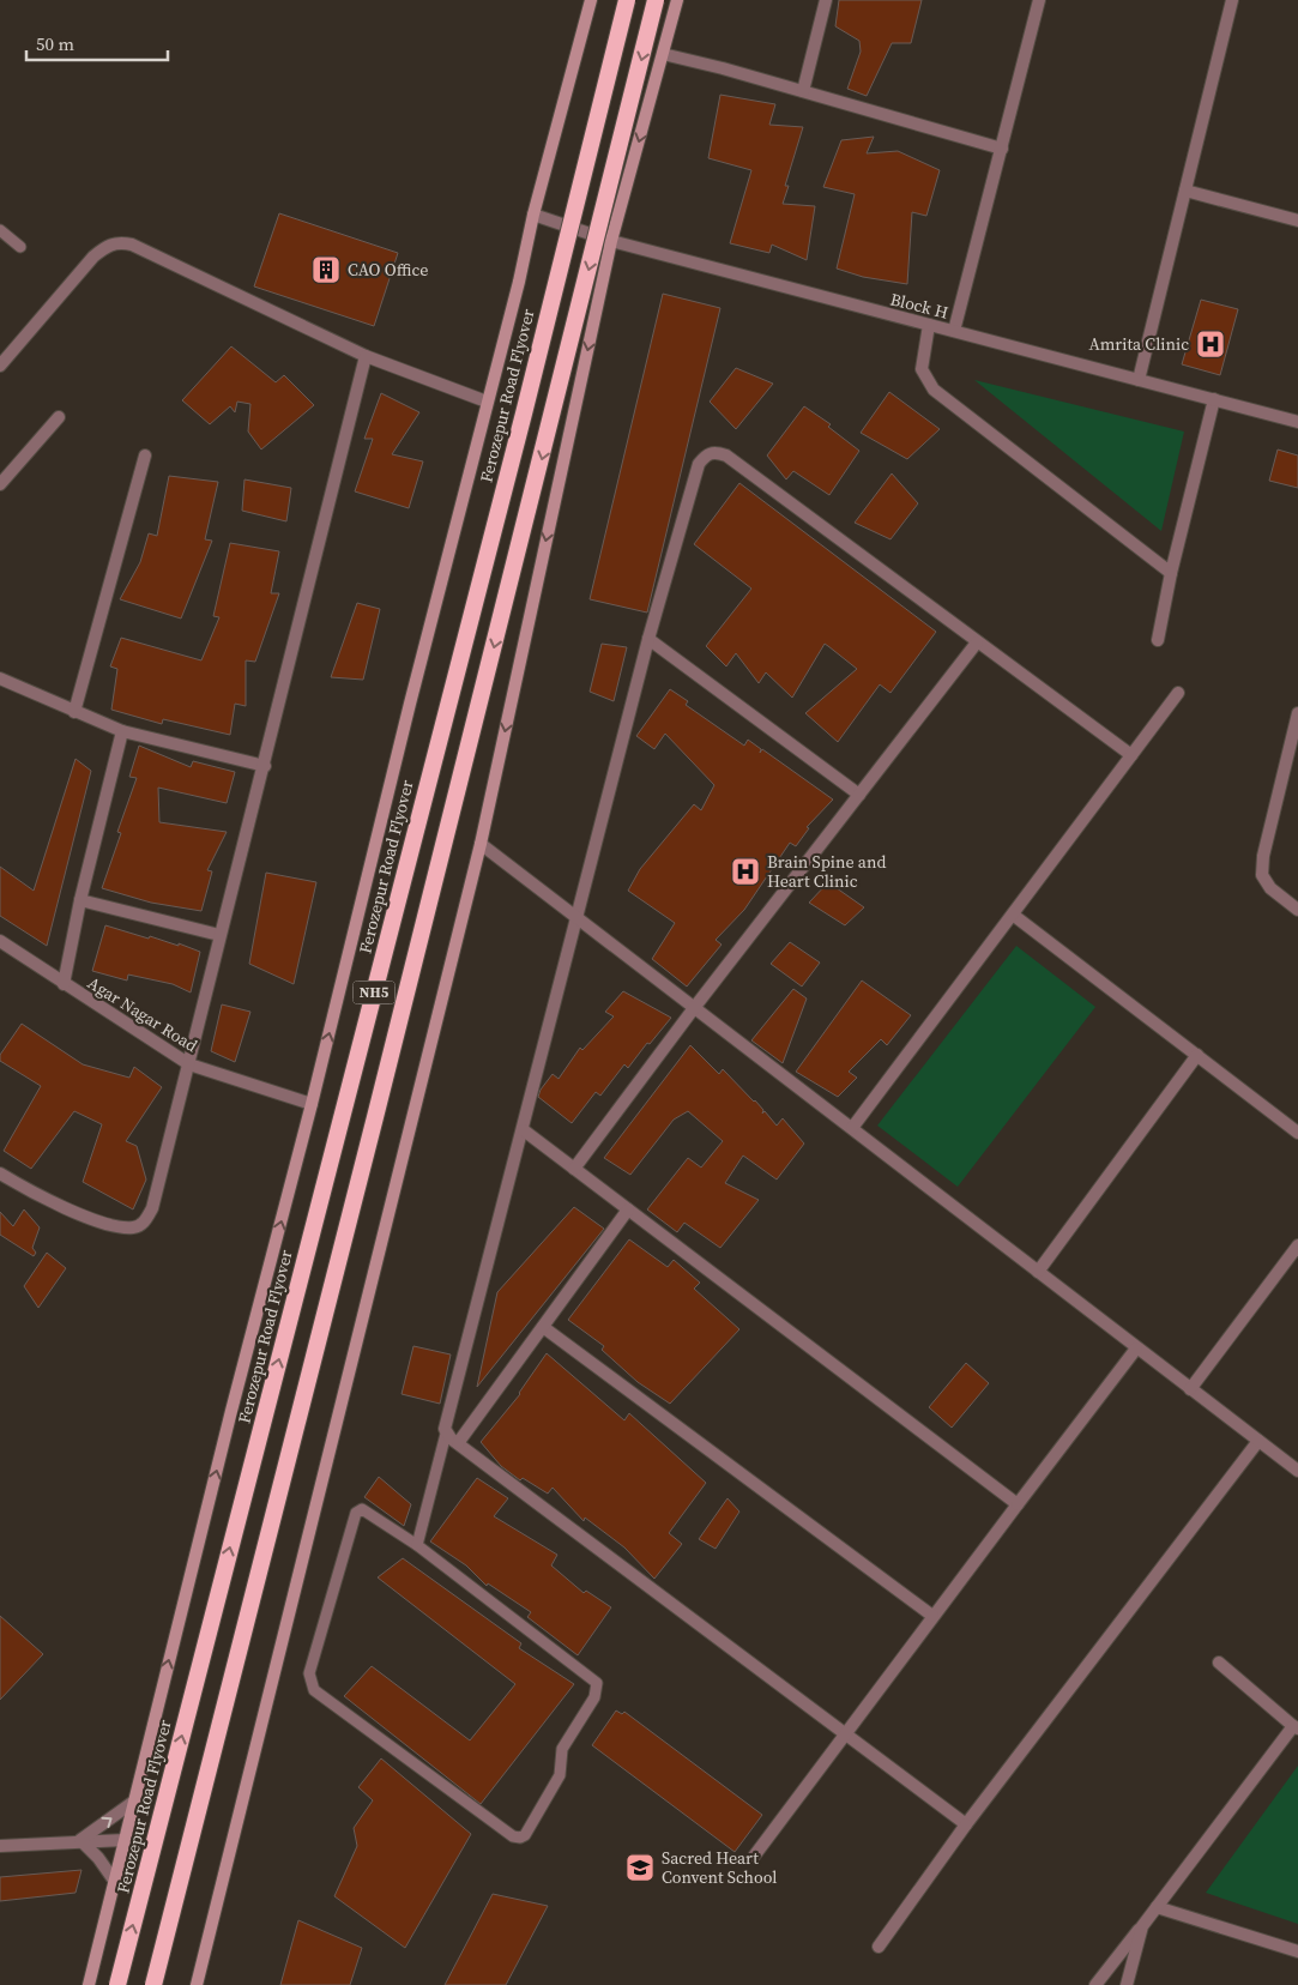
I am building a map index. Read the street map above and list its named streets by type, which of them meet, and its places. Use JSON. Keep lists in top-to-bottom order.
{
  "streets": {
    "highway": ["Ferozepur Road Flyover", "NH5"],
    "street": ["Block H", "Agar Nagar Road"]
  },
  "places": {
    "building": ["CAO Office"],
    "hospital": ["Amrita Clinic", "Brain Spine and Heart Clinic"],
    "school or university": ["Sacred Heart Convent School"]
  },
  "scale_bar": "50 m"
}
